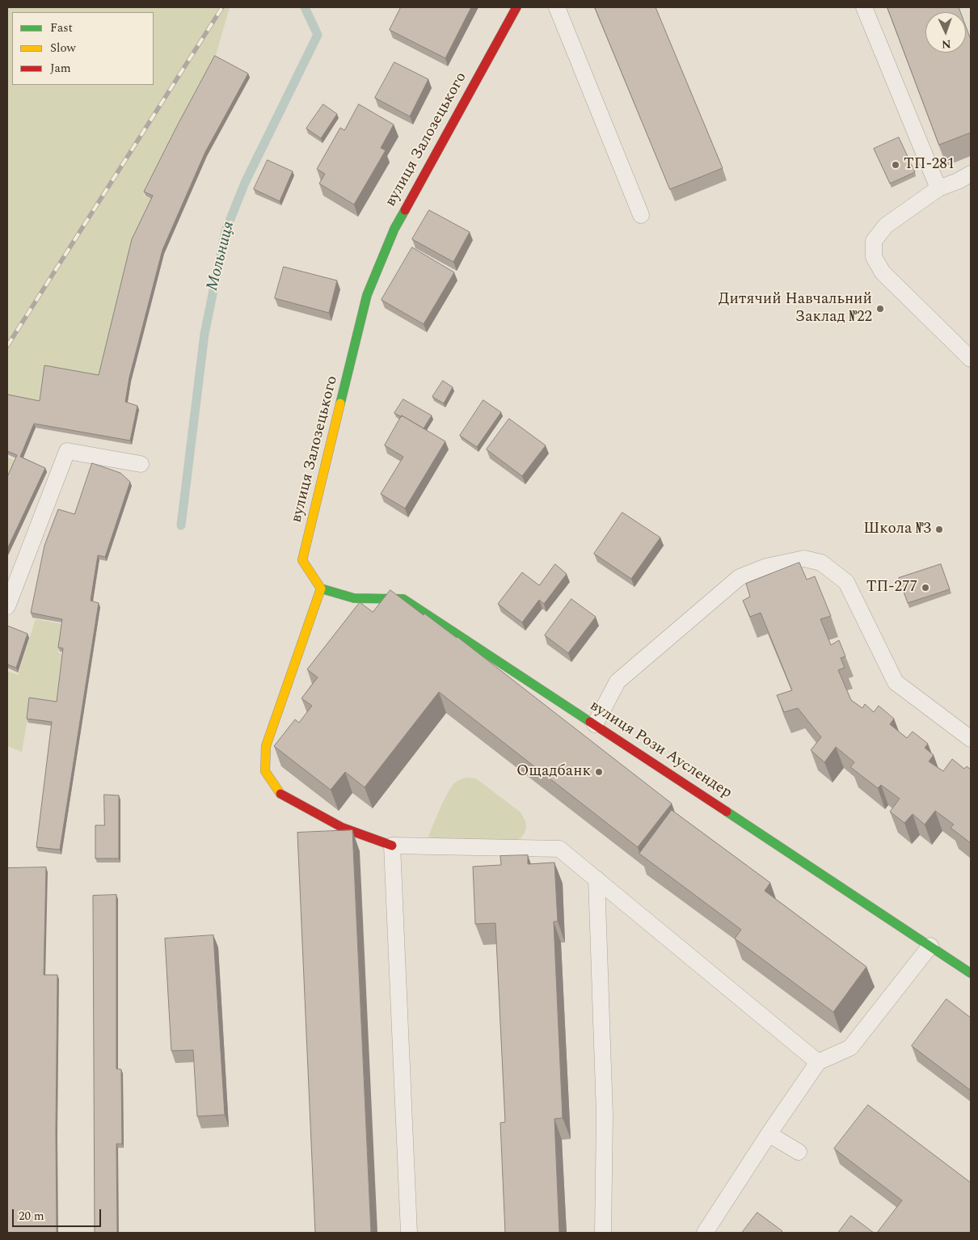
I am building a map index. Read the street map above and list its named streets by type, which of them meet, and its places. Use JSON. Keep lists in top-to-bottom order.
{
  "streets": {
    "street": ["вулиця Залозецького", "вулиця Рози Ауслендер"]
  },
  "crossings": [
    ["вулиця Залозецького", "вулиця Рози Ауслендер"]
  ],
  "water": ["Мольниця"],
  "places": [
    "ТП-281",
    "Дитячий Навчальний Заклад №22",
    "Школа №3",
    "ТП-277",
    "Ощадбанк"
  ],
  "legend": ["Fast", "Slow", "Jam"],
  "scale_bar": "20 m",
  "north": "bottom"
}
